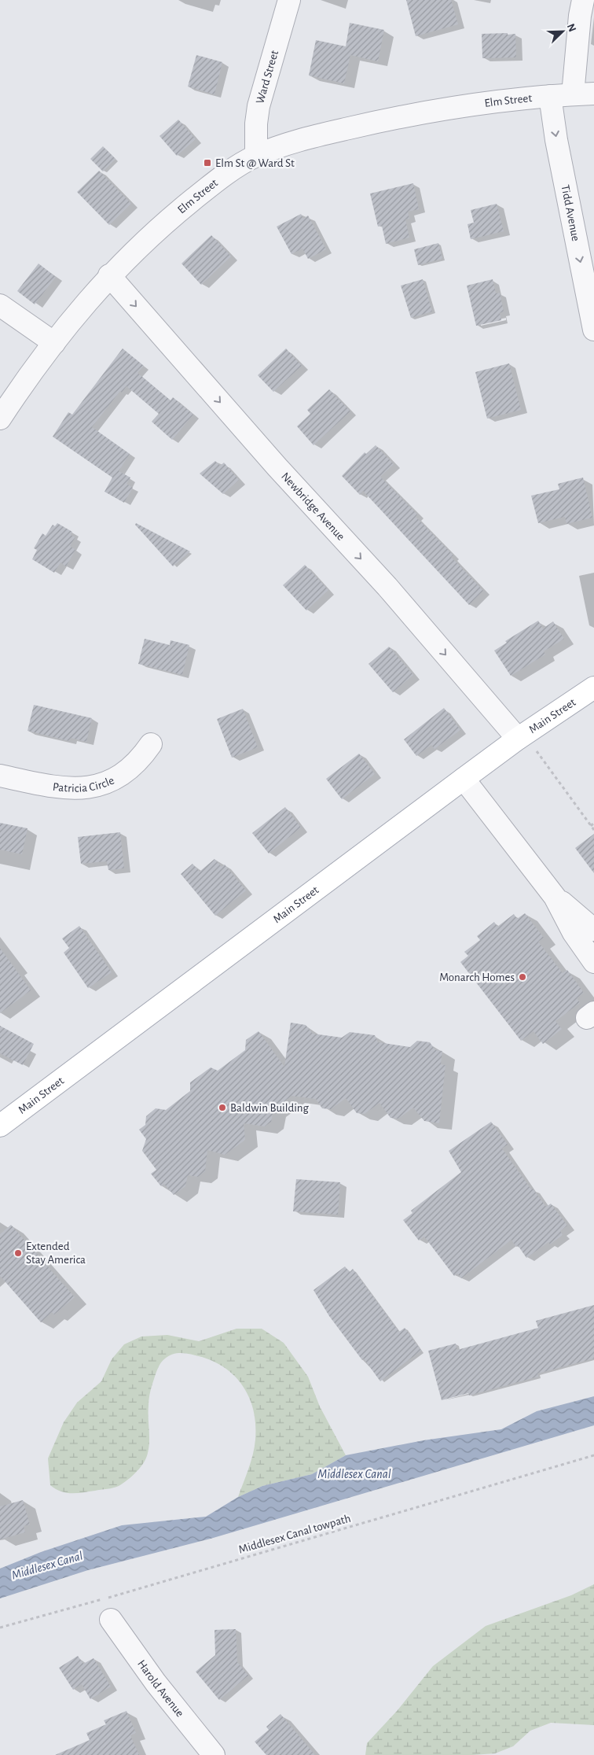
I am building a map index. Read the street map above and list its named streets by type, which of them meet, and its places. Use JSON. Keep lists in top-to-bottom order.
{
  "streets": {
    "main road": ["Main Street"],
    "street": [
      "Ward Street",
      "Elm Street",
      "Tidd Avenue",
      "Newbridge Avenue",
      "Patricia Circle",
      "Harold Avenue"
    ],
    "path": ["Middlesex Canal towpath"]
  },
  "crossings": [
    ["Ward Street", "Elm Street"],
    ["Elm Street", "Tidd Avenue"],
    ["Elm Street", "Newbridge Avenue"],
    ["Newbridge Avenue", "Main Street"]
  ],
  "one_way": ["Tidd Avenue", "Newbridge Avenue"],
  "water": ["Middlesex Canal"],
  "places": {
    "transit": ["Elm St @ Ward St"],
    "other": ["Monarch Homes", "Baldwin Building", "Extended Stay America"]
  },
  "north": "top right"
}
